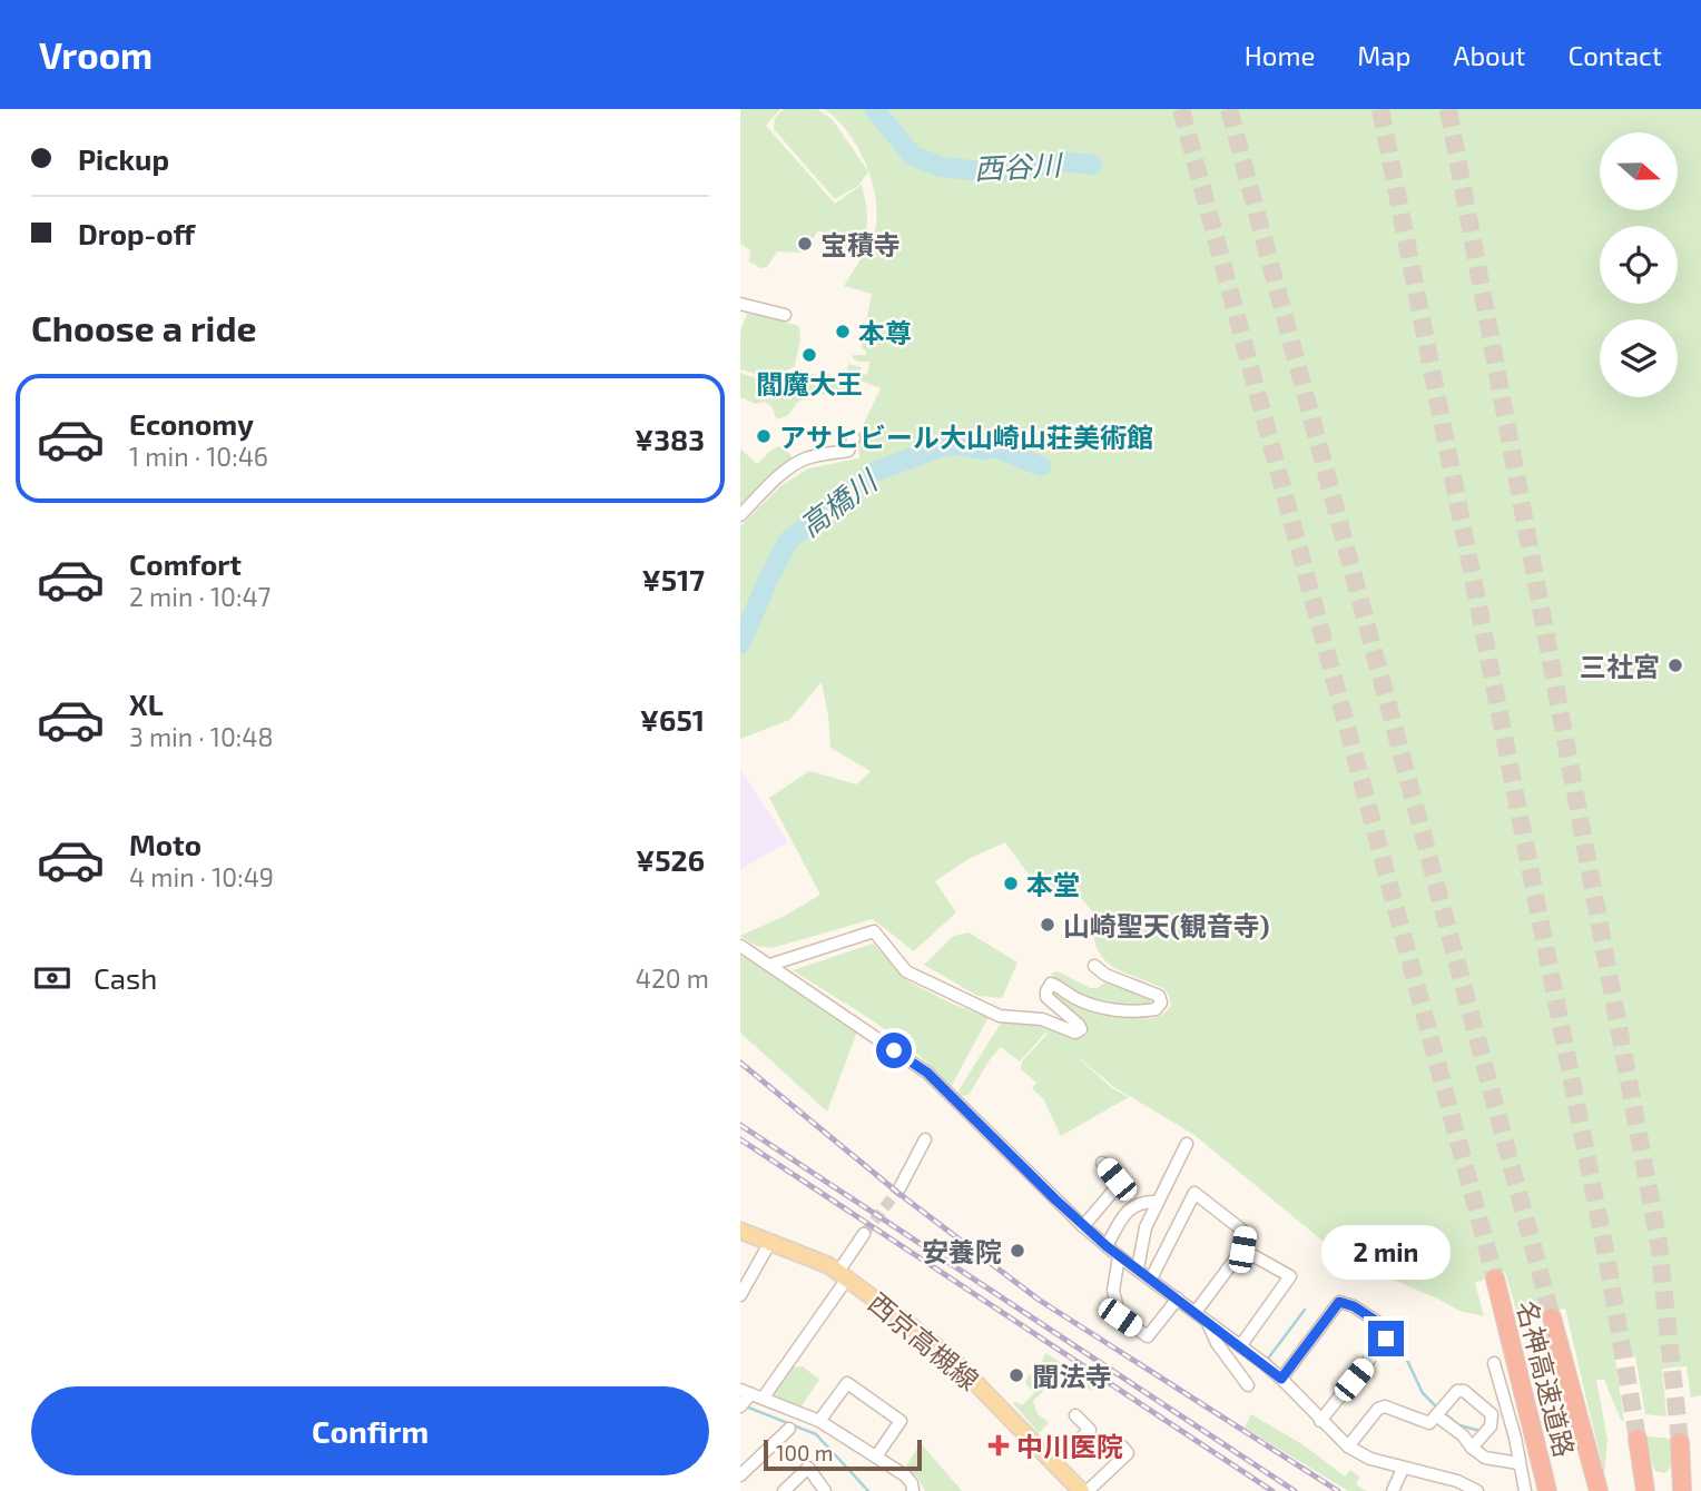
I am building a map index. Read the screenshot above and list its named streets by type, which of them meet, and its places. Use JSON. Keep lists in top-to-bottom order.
{
  "streets": {
    "highway": ["名神高速道路"],
    "main road": ["西京高槻線"]
  },
  "water": ["西谷川", "高橋川"],
  "places": {
    "other": [
      "宝積寺",
      "本尊",
      "閻魔大王",
      "アサヒビール大山崎山荘美術館",
      "三社宮",
      "本堂",
      "山崎聖天(観音寺)",
      "安養院",
      "聞法寺"
    ],
    "health": ["中川医院"]
  },
  "scale_bar": "100 m",
  "north": "right",
  "page": {
    "header": "Vroom",
    "nav": [
      "Home",
      "Map",
      "About",
      "Contact"
    ],
    "banner": ["Pickup", "Drop-off"],
    "heading": "Choose a ride",
    "list": [
      {
        "name": "Economy",
        "note": "1 min · 10:46",
        "value": "¥383"
      },
      {
        "name": "Comfort",
        "note": "2 min · 10:47",
        "value": "¥517"
      },
      {
        "name": "XL",
        "note": "3 min · 10:48",
        "value": "¥651"
      },
      {
        "name": "Moto",
        "note": "4 min · 10:49",
        "value": "¥526"
      }
    ],
    "pay": ["Cash", "420 m"],
    "bubble": "2 min",
    "buttons": "Confirm",
    "scale": "100 m"
  }
}
